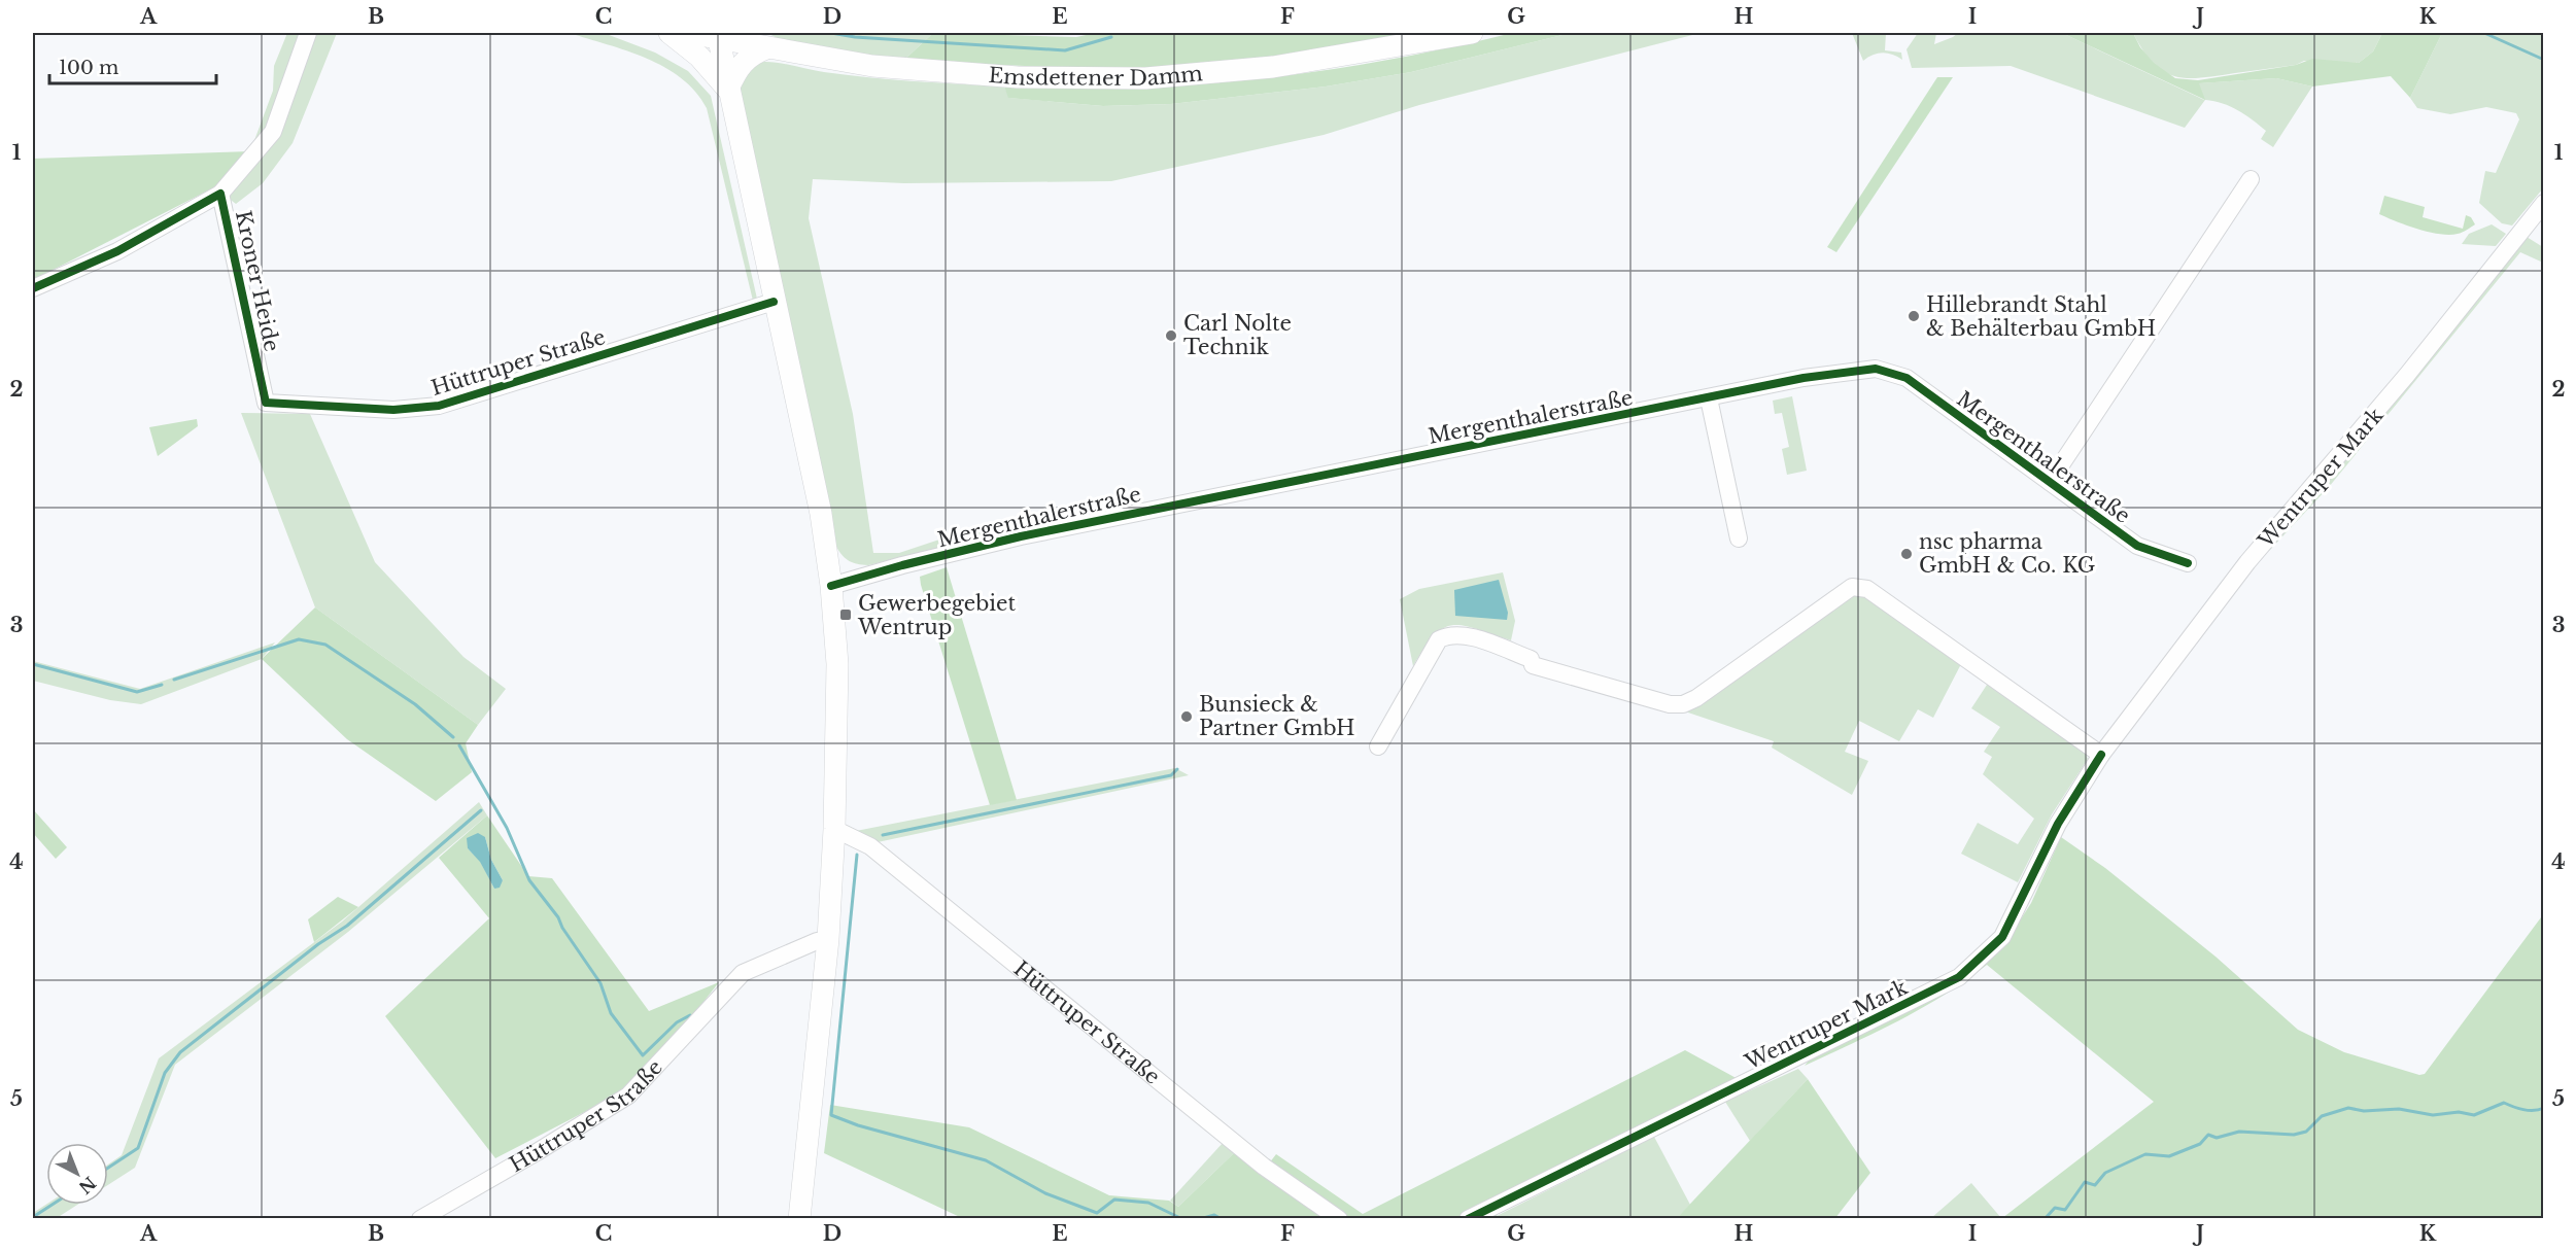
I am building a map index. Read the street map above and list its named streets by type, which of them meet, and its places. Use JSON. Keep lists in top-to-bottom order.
{
  "streets": {
    "main road": ["Emsdettener Damm"],
    "street": [
      "Kroner Heide",
      "Hüttruper Straße",
      "Mergenthalerstraße",
      "Wentruper Mark"
    ]
  },
  "crossings": [
    ["Kroner Heide", "Hüttruper Straße"]
  ],
  "places": {
    "other": [
      "Hillebrandt Stahl & Behälterbau GmbH",
      "Carl Nolte Technik",
      "nsc pharma GmbH & Co. KG",
      "Bunsieck & Partner GmbH"
    ],
    "transit": ["Gewerbegebiet Wentrup"]
  },
  "scale_bar": "100 m",
  "north": "bottom right",
  "grid": {
    "columns": [
      "A",
      "B",
      "C",
      "D",
      "E",
      "F",
      "G",
      "H",
      "I",
      "J",
      "K"
    ],
    "rows": [
      "1",
      "2",
      "3",
      "4",
      "5"
    ]
  }
}
